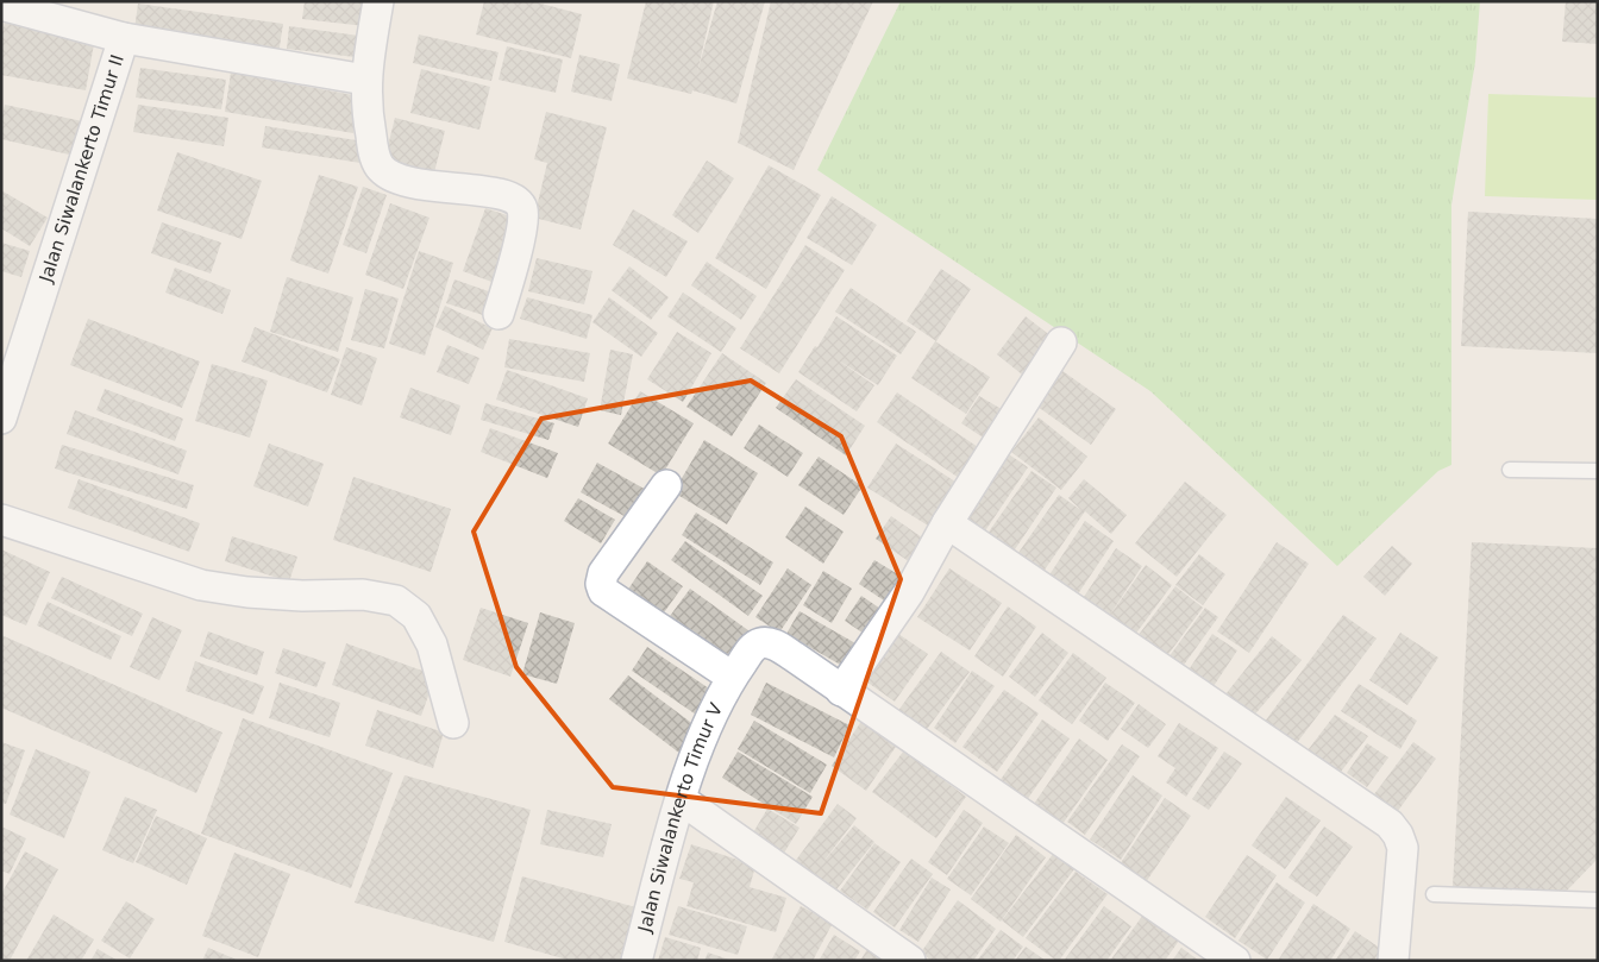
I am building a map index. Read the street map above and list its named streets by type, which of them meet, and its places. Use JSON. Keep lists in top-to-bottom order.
{
  "streets": {
    "street": ["Jalan Siwalankerto Timur II", "Jalan Siwalankerto Timur V"]
  }
}
